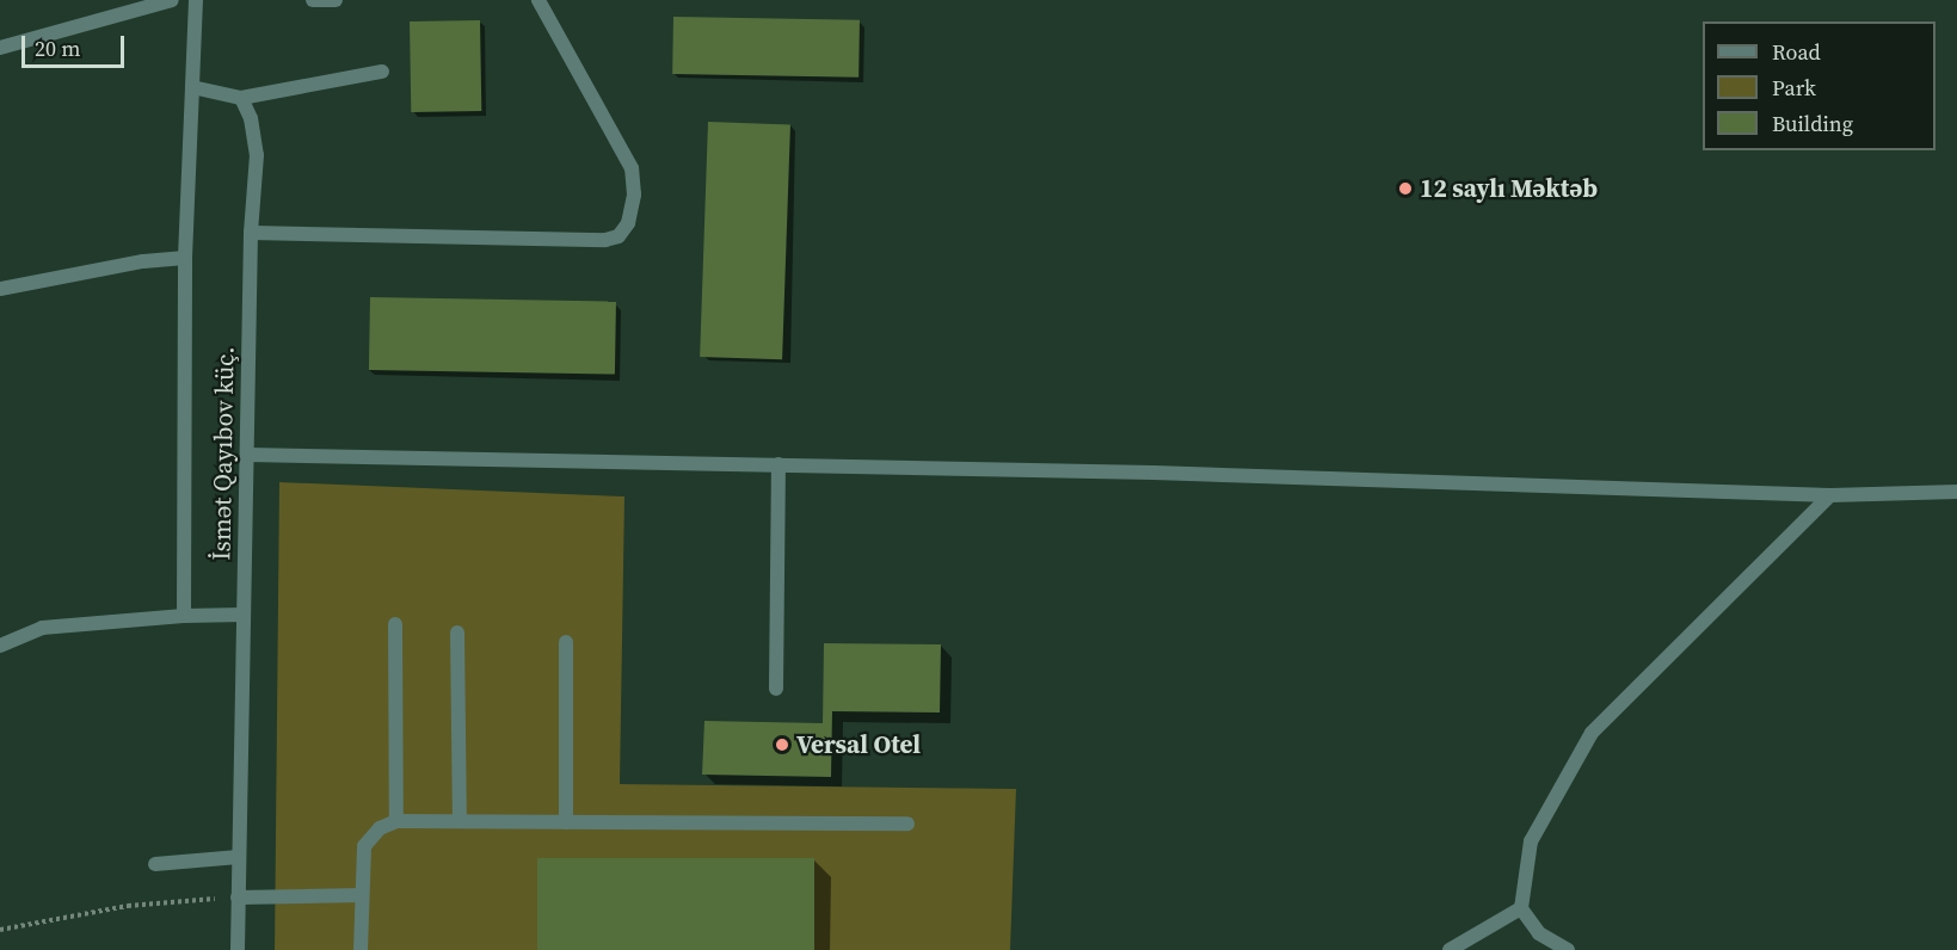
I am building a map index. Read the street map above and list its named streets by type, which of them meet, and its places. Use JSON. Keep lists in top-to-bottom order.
{
  "streets": {
    "street": ["İsmət Qayıbov küç."]
  },
  "places": ["12 saylı Məktəb", "Versal Otel"],
  "legend": ["Road", "Park", "Building"],
  "scale_bar": "20 m"
}
